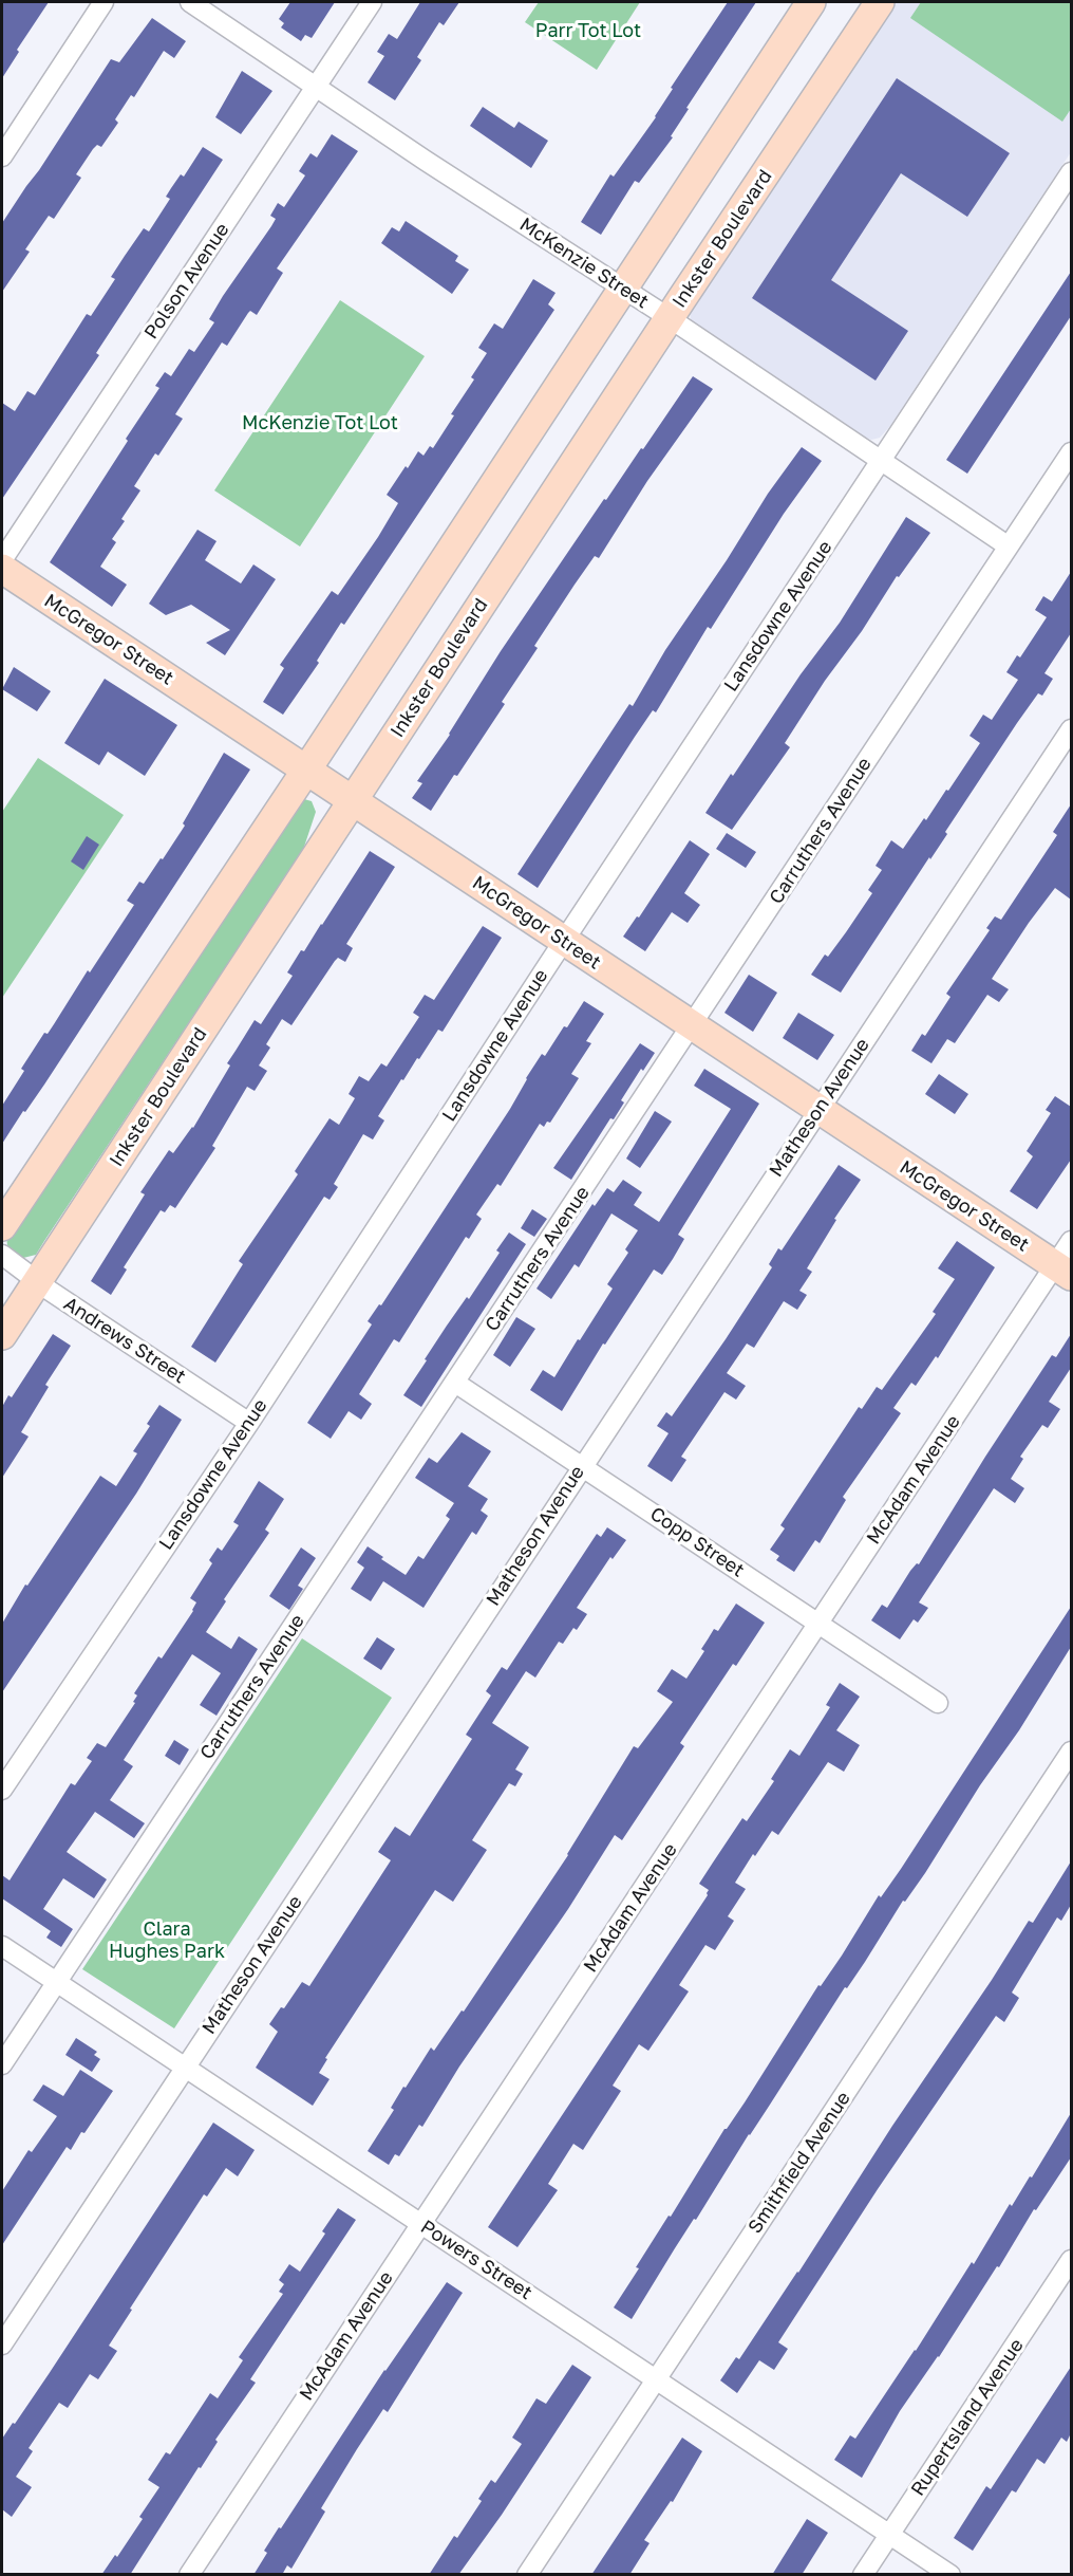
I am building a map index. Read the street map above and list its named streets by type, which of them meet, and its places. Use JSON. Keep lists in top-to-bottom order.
{
  "streets": {
    "main road": ["Inkster Boulevard", "McGregor Street"],
    "street": [
      "McKenzie Street",
      "Polson Avenue",
      "Lansdowne Avenue",
      "Carruthers Avenue",
      "Matheson Avenue",
      "Andrews Street",
      "McAdam Avenue",
      "Copp Street",
      "Smithfield Avenue",
      "Powers Street",
      "Rupertsland Avenue"
    ]
  },
  "crossings": [
    ["Inkster Boulevard", "McKenzie Street"],
    ["Inkster Boulevard", "McGregor Street"],
    ["Inkster Boulevard", "Andrews Street"],
    ["McKenzie Street", "Polson Avenue"],
    ["McKenzie Street", "Lansdowne Avenue"],
    ["McKenzie Street", "Carruthers Avenue"],
    ["Lansdowne Avenue", "McGregor Street"],
    ["Lansdowne Avenue", "Andrews Street"],
    ["McGregor Street", "Carruthers Avenue"],
    ["McGregor Street", "Matheson Avenue"],
    ["McGregor Street", "McAdam Avenue"],
    ["Carruthers Avenue", "Copp Street"],
    ["Carruthers Avenue", "Powers Street"],
    ["Matheson Avenue", "Copp Street"],
    ["Matheson Avenue", "Powers Street"],
    ["McAdam Avenue", "Copp Street"],
    ["McAdam Avenue", "Powers Street"],
    ["Smithfield Avenue", "Powers Street"],
    ["Powers Street", "Rupertsland Avenue"]
  ],
  "parks": ["Parr Tot Lot", "McKenzie Tot Lot", "Clara Hughes Park"]
}
